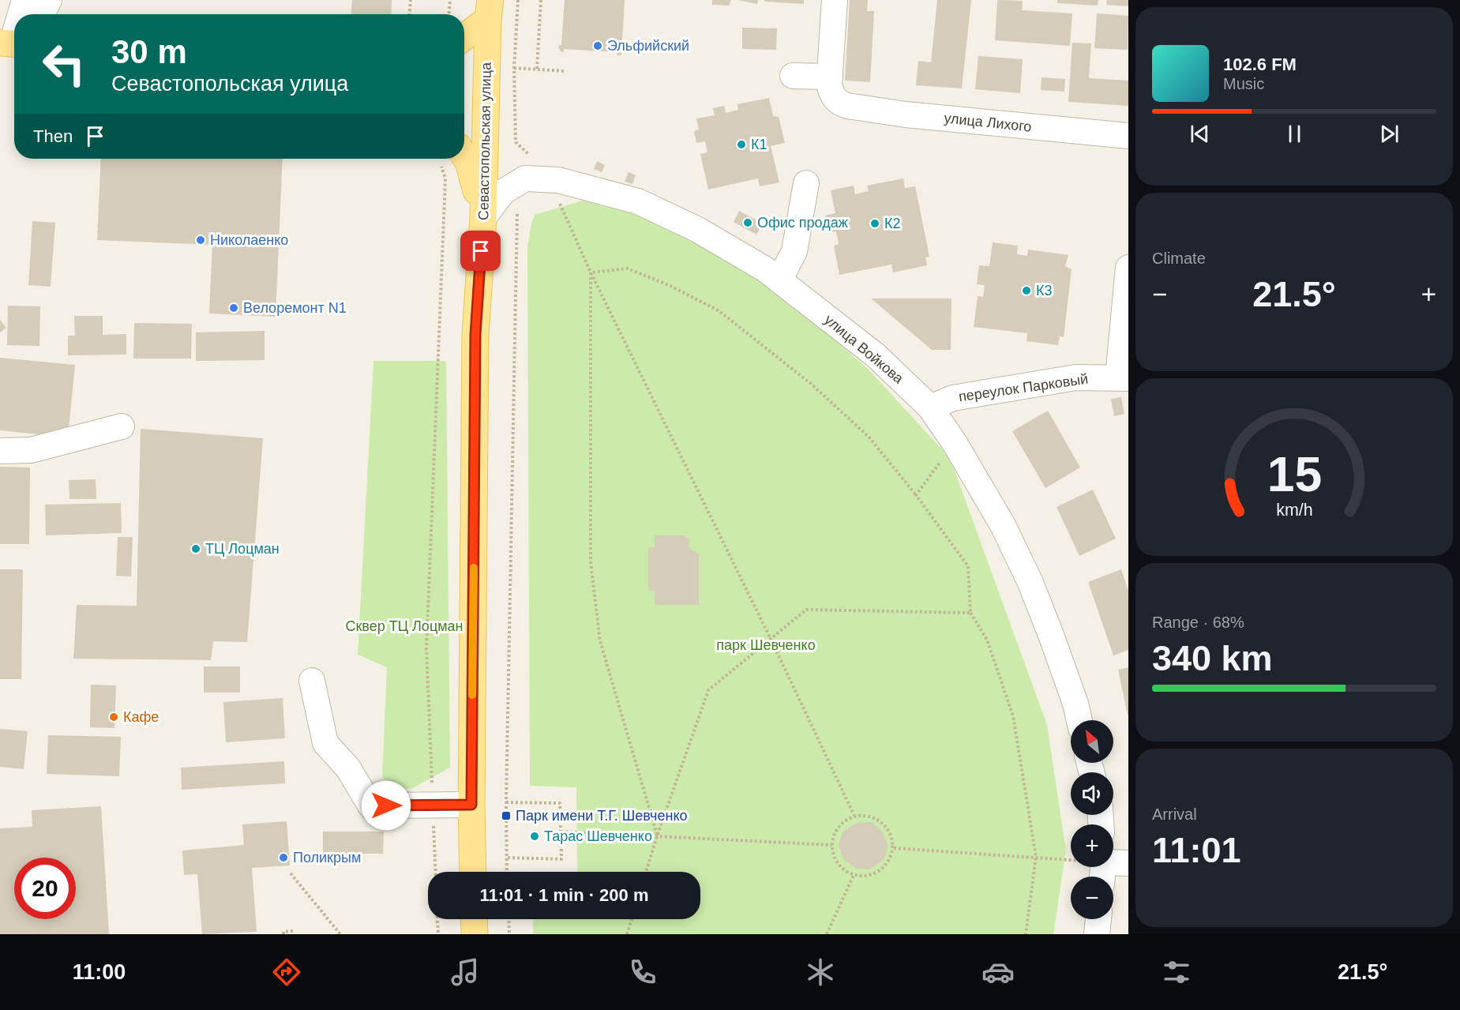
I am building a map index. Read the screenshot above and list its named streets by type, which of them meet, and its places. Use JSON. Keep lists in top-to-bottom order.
{
  "streets": {
    "main road": ["Севастопольская улица"],
    "street": ["улица Лихого", "улица Войкова", "переулок Парковый"]
  },
  "crossings": [
    ["Севастопольская улица", "улица Войкова"],
    ["улица Войкова", "переулок Парковый"]
  ],
  "parks": ["Сквер ТЦ Лоцман", "парк Шевченко"],
  "places": {
    "other": [
      "Эльфийский",
      "К1",
      "Офис продаж",
      "К2",
      "Николаенко",
      "К3",
      "Велоремонт N1",
      "ТЦ Лоцман",
      "Кафе",
      "Тарас Шевченко",
      "Поликрым"
    ],
    "transit": ["Парк имени Т.Г. Шевченко"]
  },
  "north": "top left",
  "page": {
    "turn": ["30 m", "Севастопольская улица"],
    "song": ["102.6 FM", "Music"],
    "then": "Then",
    "tile": [
      "Climate",
      ["Range · 68%", "340 km"],
      ["Arrival", "11:01"]
    ],
    "heat": ["−", "21.5°", "+"],
    "map_buttons": ["+", "−"],
    "limit": "20",
    "trip": "11:01 · 1 min · 200 m",
    "tabs": ["11:00", "21.5°"],
    "gauge": ["15", "km/h"]
  }
}
